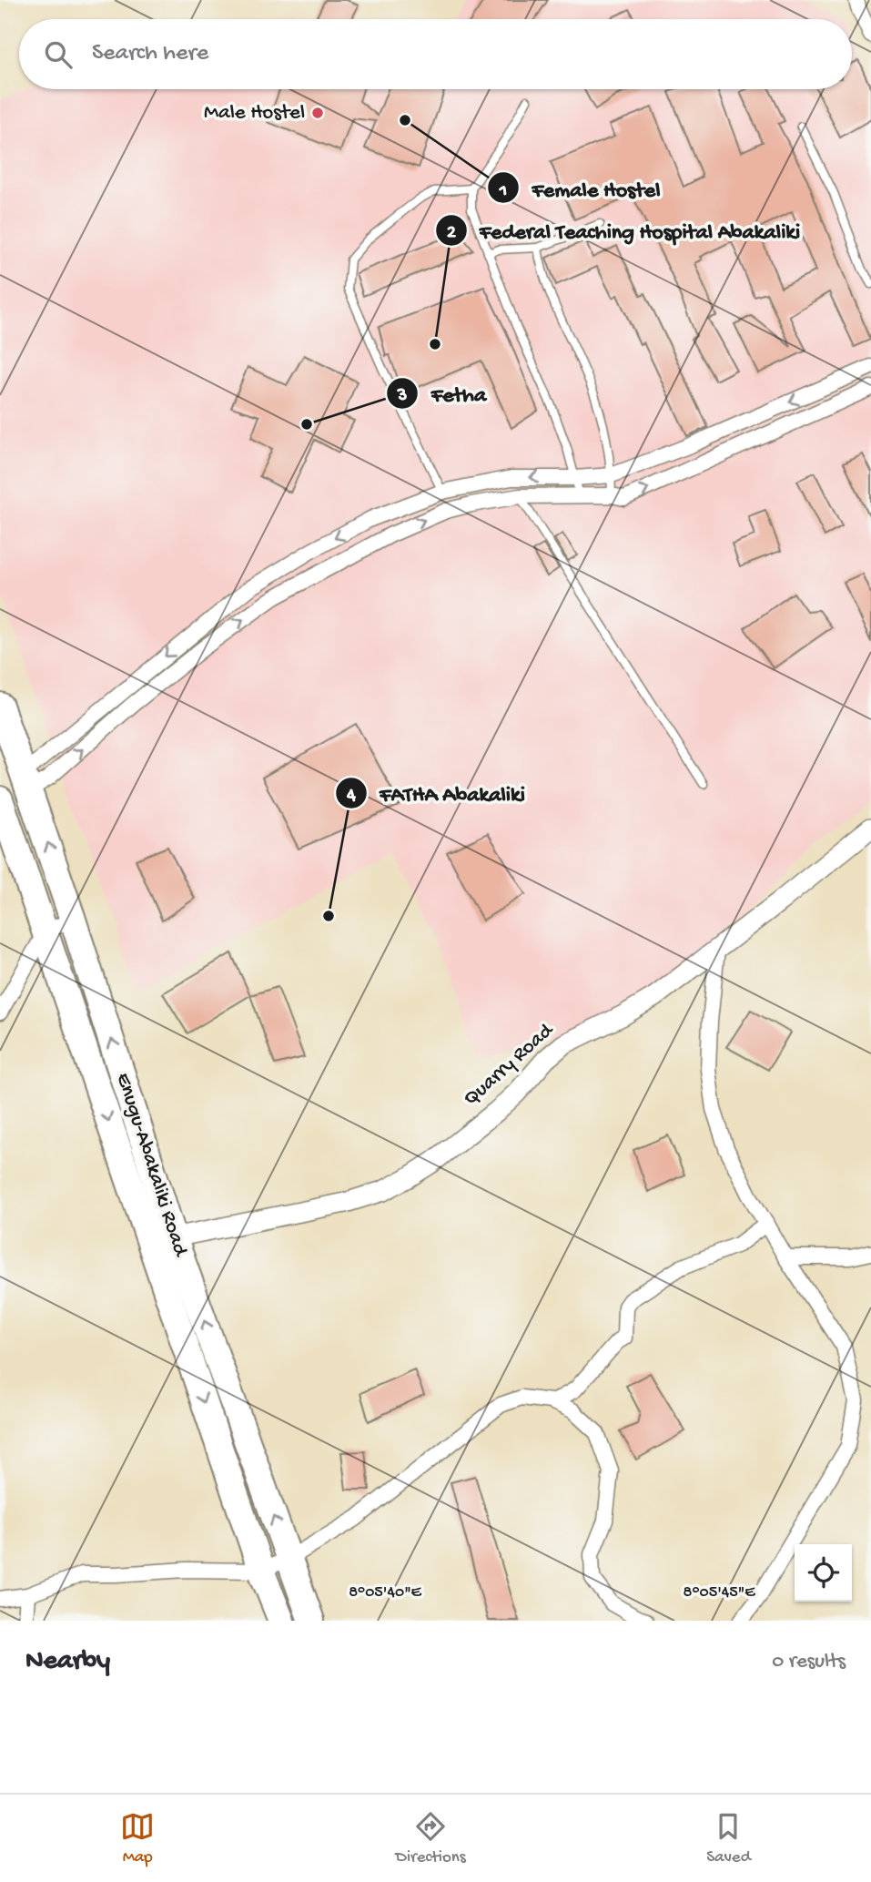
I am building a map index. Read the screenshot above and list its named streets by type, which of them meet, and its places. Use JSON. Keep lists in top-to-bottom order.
{
  "streets": {
    "highway": ["Enugu-Abakaliki Road"],
    "street": ["Quarry Road"]
  },
  "crossings": [
    ["Quarry Road", "Enugu-Abakaliki Road"]
  ],
  "places": [
    "Male Hostel",
    "Female Hostel",
    "Federal Teaching Hospital Abakaliki",
    "Fetha",
    "FATHA Abakaliki"
  ],
  "page": {
    "search": "Search here",
    "heading": ["Nearby", "0 results"],
    "nav": ["Map", "Directions", "Saved"]
  },
  "coordinates": ["8°05'40\"E", "8°05'45\"E"]
}
